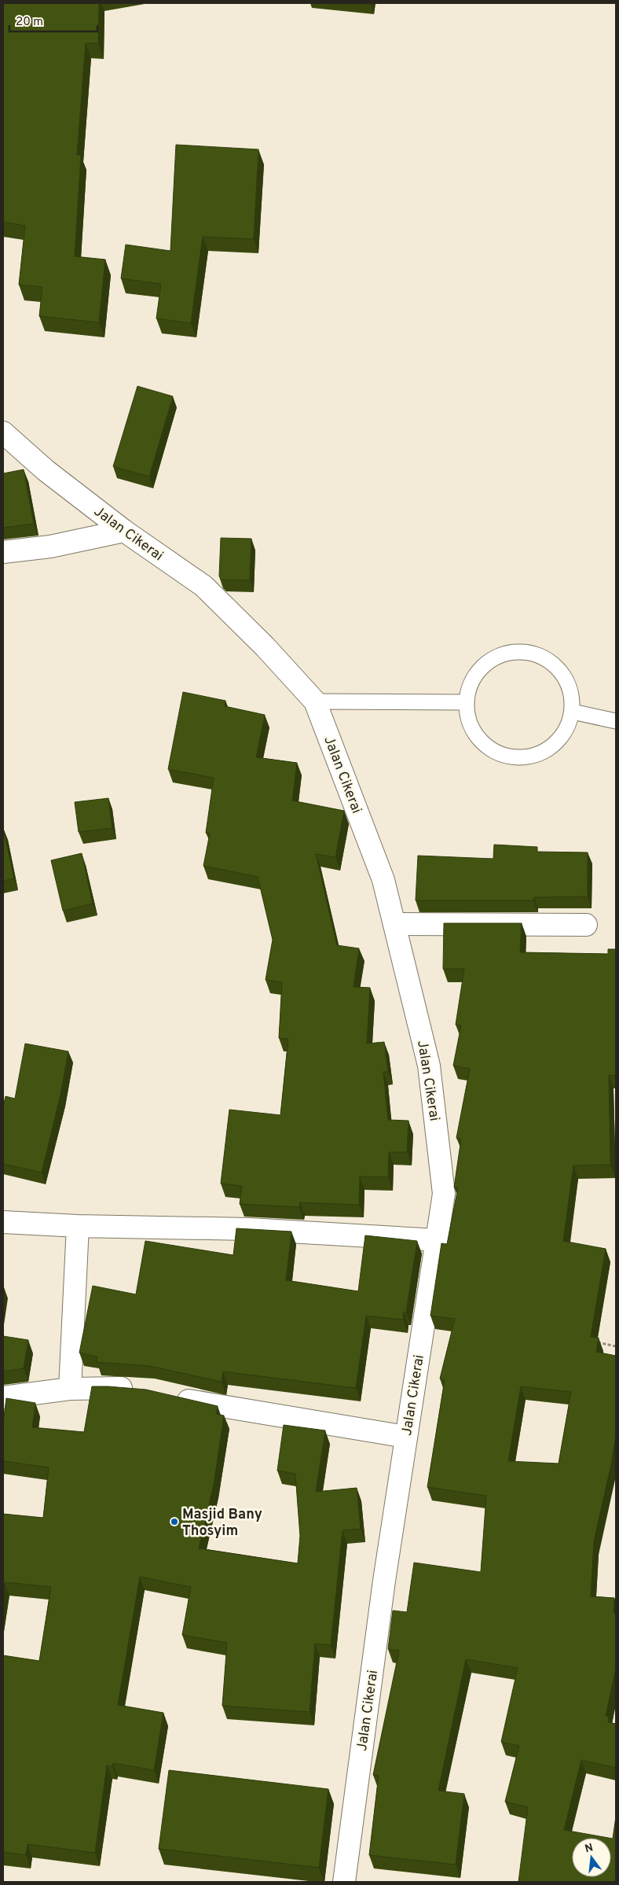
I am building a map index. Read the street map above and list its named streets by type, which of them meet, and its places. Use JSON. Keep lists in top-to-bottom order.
{
  "streets": {
    "street": ["Jalan Cikerai"]
  },
  "places": ["Masjid Bany Thosyim"],
  "scale_bar": "20 m",
  "north": "top"
}
